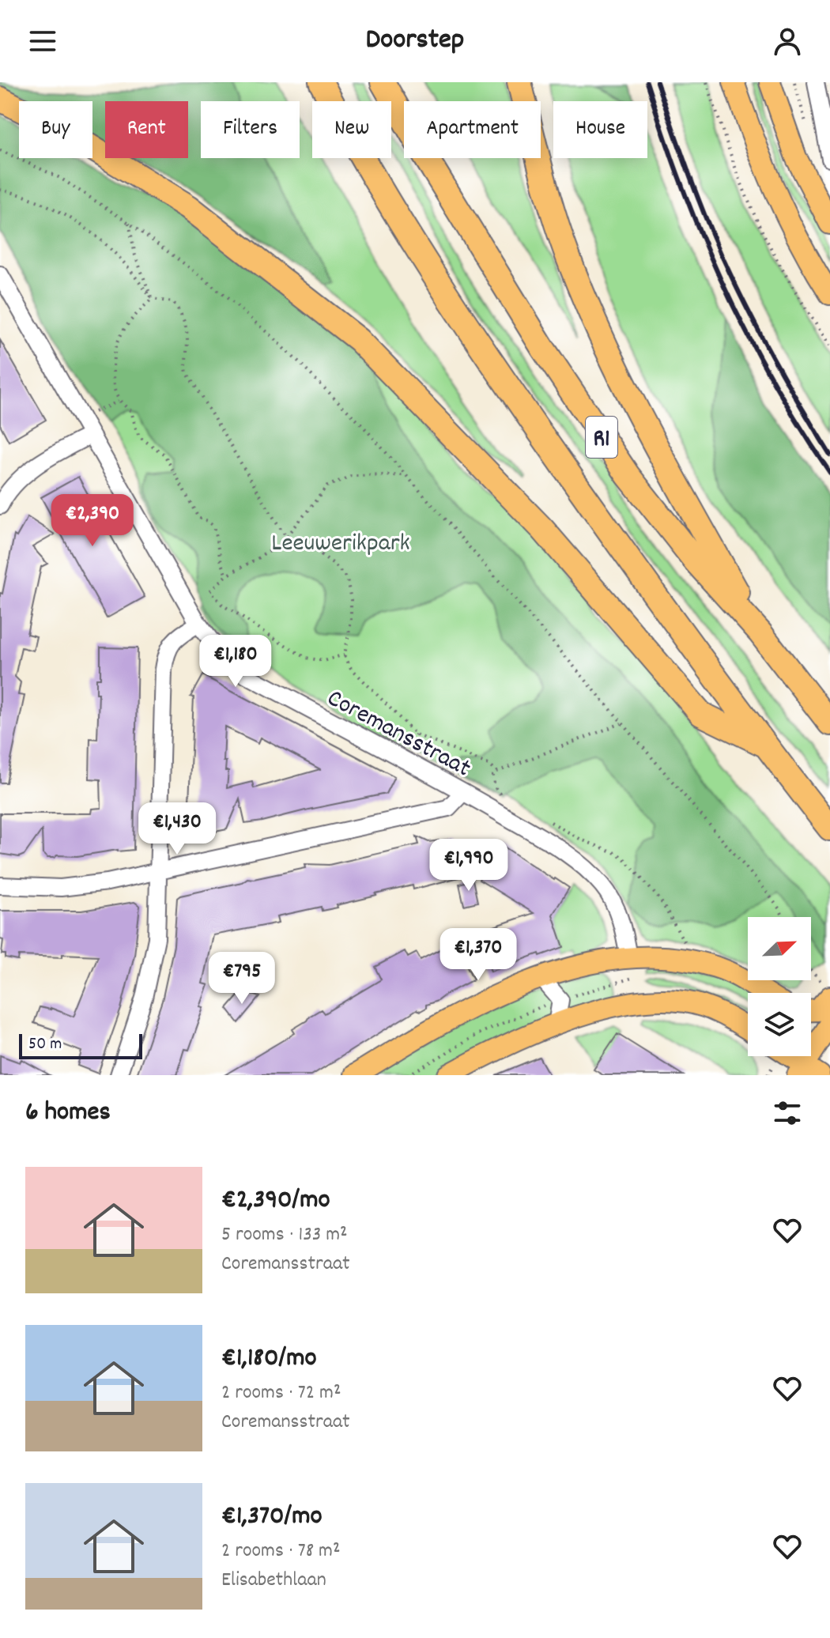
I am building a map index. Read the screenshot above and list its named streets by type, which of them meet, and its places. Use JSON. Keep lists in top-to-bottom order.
{
  "streets": {
    "highway": ["R1"],
    "street": ["Coremansstraat"]
  },
  "parks": ["Leeuwerikpark"],
  "scale_bar": "50 m",
  "north": "top right",
  "page": {
    "header": "Doorstep",
    "chip": [
      "Buy",
      "Rent",
      "Filters",
      "New",
      "Apartment",
      "House"
    ],
    "price": [
      "€2,390",
      "€1,180",
      "€1,430",
      "€1,990",
      "€1,370",
      "€795"
    ],
    "scale": "50 m",
    "heading": "6 homes",
    "list": [
      {
        "name": "€2,390/mo",
        "note": "5 rooms · 133 m² · Coremansstraat"
      },
      {
        "name": "€1,180/mo",
        "note": "2 rooms · 72 m² · Coremansstraat"
      },
      {
        "name": "€1,370/mo",
        "note": "2 rooms · 78 m² · Elisabethlaan"
      }
    ]
  }
}
